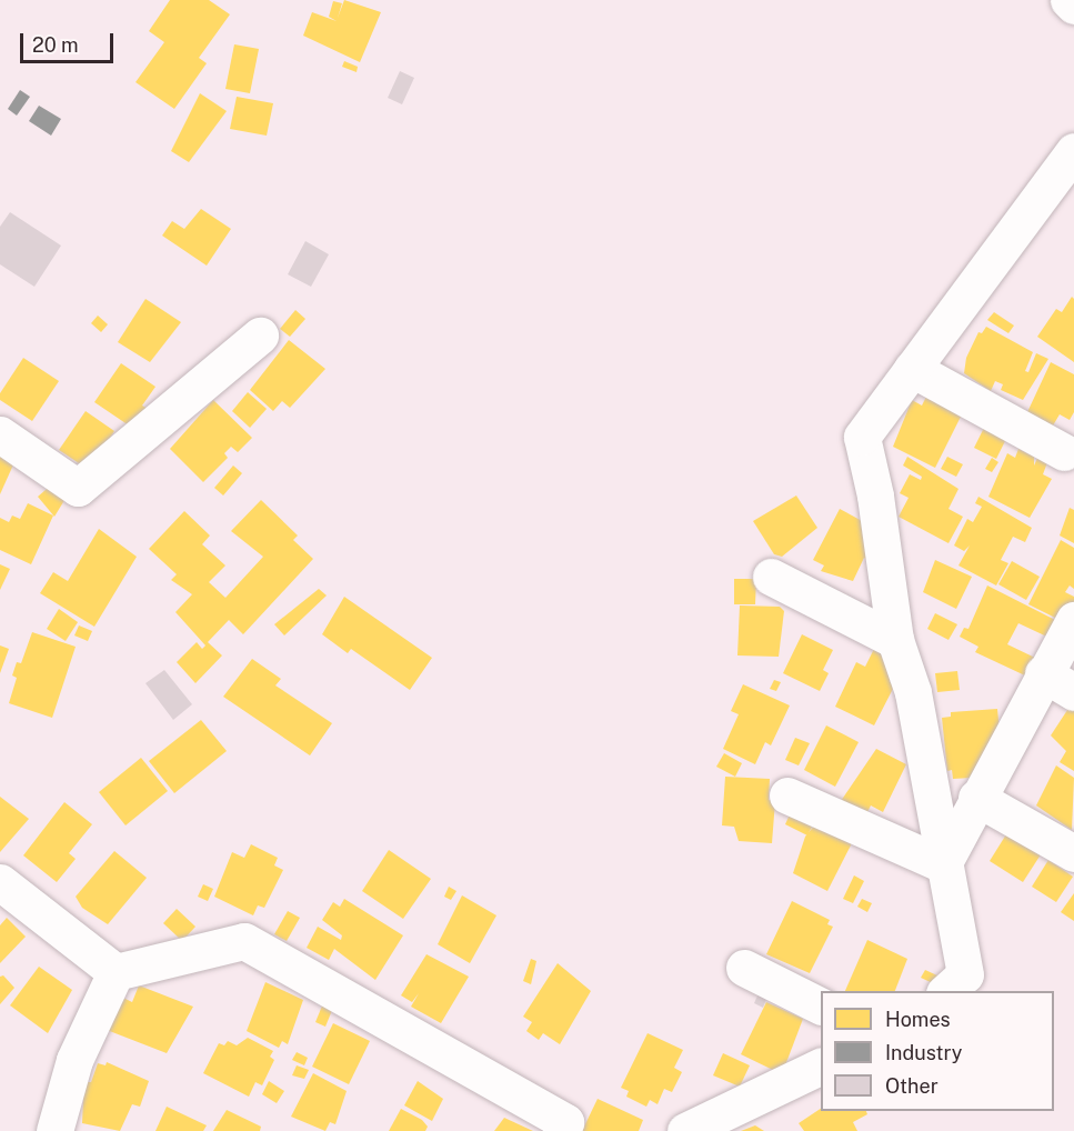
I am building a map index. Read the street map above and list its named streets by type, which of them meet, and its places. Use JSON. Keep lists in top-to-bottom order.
{
  "legend": ["Homes", "Industry", "Other"],
  "scale_bar": "20 m"
}
